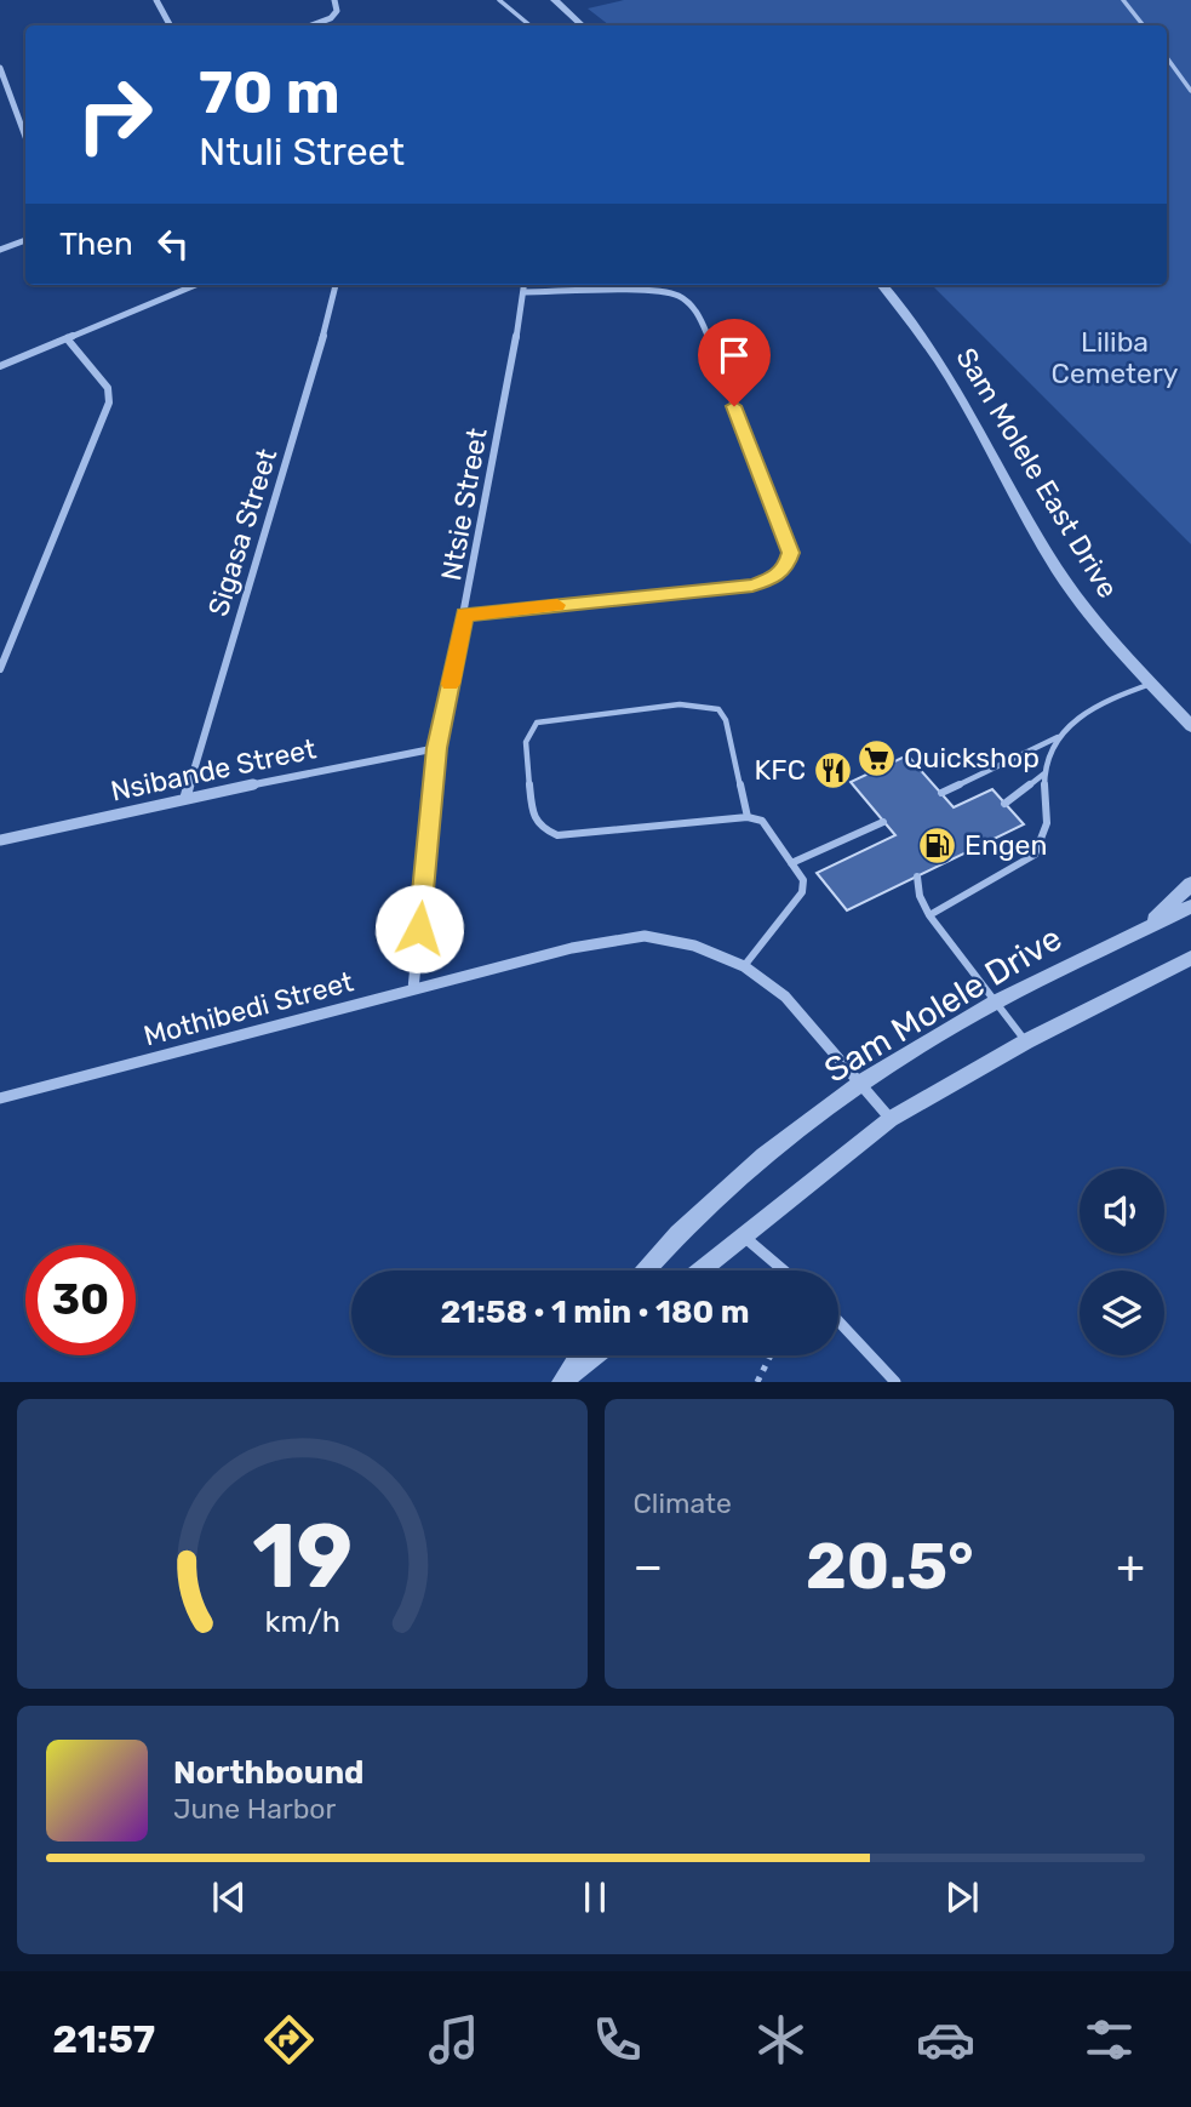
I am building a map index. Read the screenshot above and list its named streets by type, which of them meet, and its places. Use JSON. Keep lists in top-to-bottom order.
{
  "streets": {
    "street": [
      "Sam Molele East Drive",
      "Ntsie Street",
      "Sigasa Street",
      "Nsibande Street",
      "Sam Molele Drive",
      "Mothibedi Street"
    ]
  },
  "crossings": [
    ["Ntsie Street", "Nsibande Street"],
    ["Ntsie Street", "Mothibedi Street"],
    ["Sigasa Street", "Nsibande Street"],
    ["Sam Molele Drive", "Mothibedi Street"]
  ],
  "parks": ["Liliba Cemetery"],
  "places": {
    "supermarket": ["Quickshop"],
    "restaurant": ["KFC"],
    "fuel station": ["Engen"]
  },
  "page": {
    "turn": ["70 m", "Ntuli Street"],
    "then": "Then",
    "limit": "30",
    "trip": "21:58 · 1 min · 180 m",
    "tile": "Climate",
    "heat": ["−", "20.5°", "+"],
    "song": ["Northbound", "June Harbor"],
    "tabs": "21:57",
    "gauge": ["19", "km/h"]
  }
}
